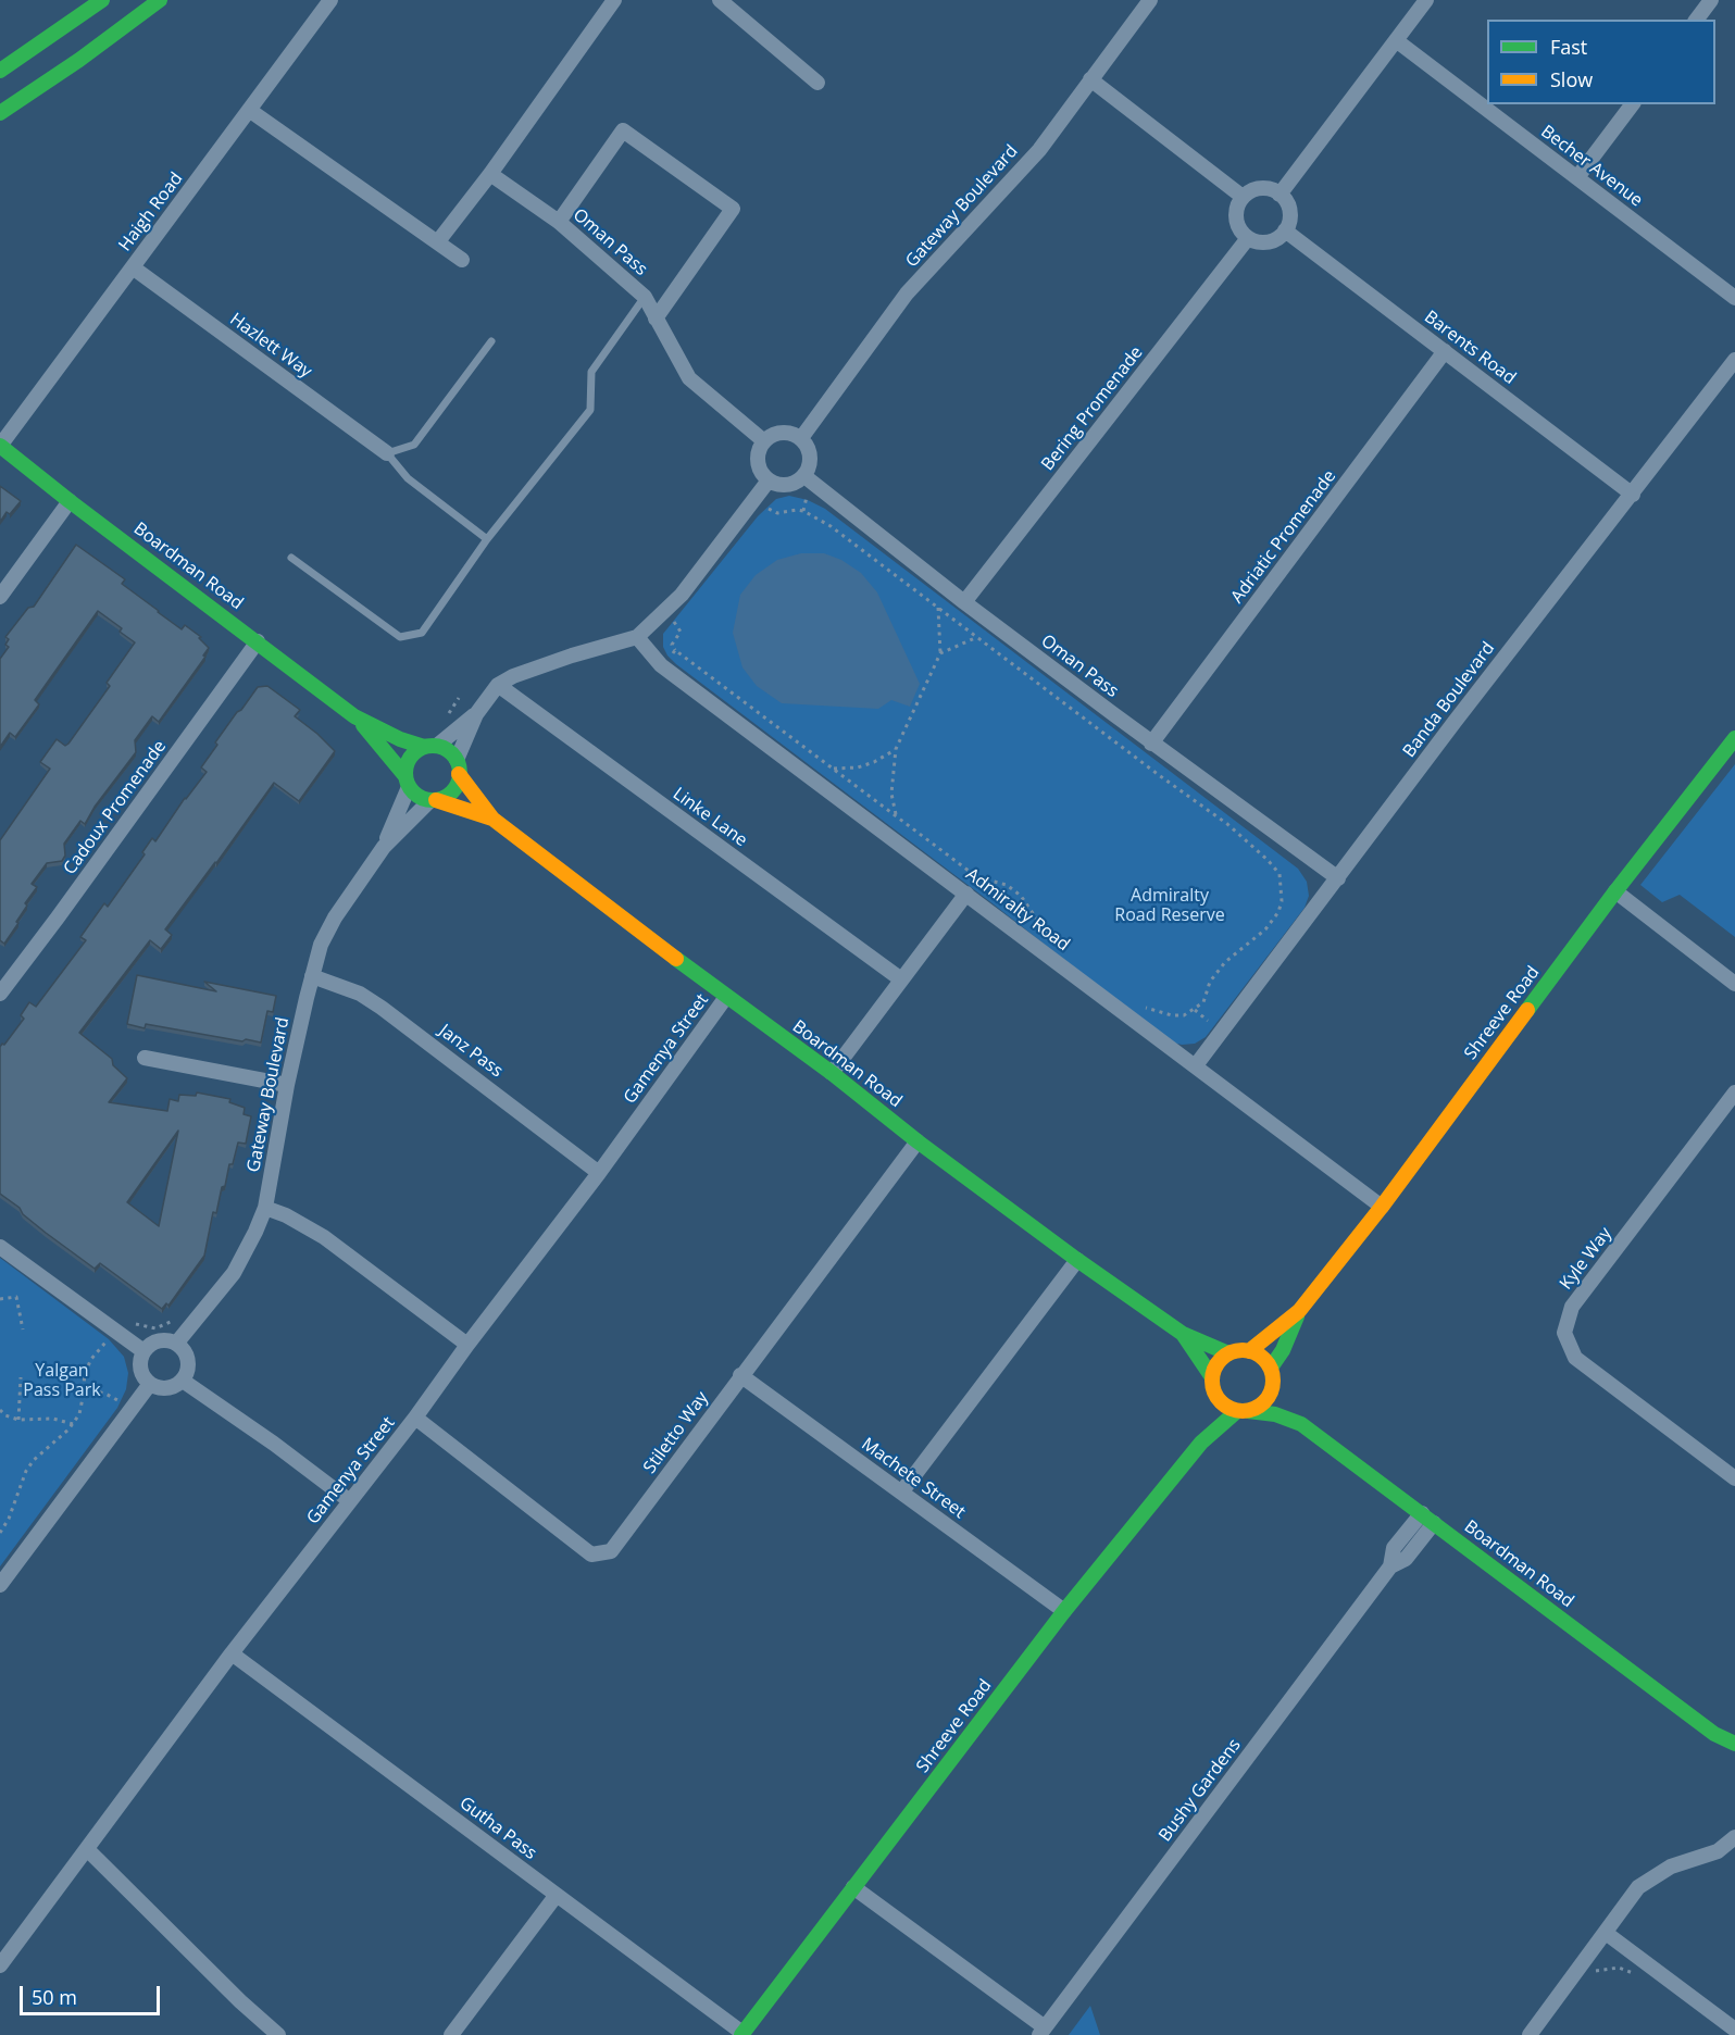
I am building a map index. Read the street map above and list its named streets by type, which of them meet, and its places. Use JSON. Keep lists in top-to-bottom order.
{
  "streets": {
    "street": [
      "Becher Avenue",
      "Gateway Boulevard",
      "Haigh Road",
      "Oman Pass",
      "Hazlett Way",
      "Barents Road",
      "Bering Promenade",
      "Adriatic Promenade",
      "Boardman Road",
      "Banda Boulevard",
      "Cadoux Promenade",
      "Linke Lane",
      "Admiralty Road",
      "Shreeve Road",
      "Gamenya Street",
      "Janz Pass",
      "Kyle Way",
      "Stiletto Way",
      "Machete Street",
      "Bushy Gardens",
      "Gutha Pass"
    ]
  },
  "crossings": [
    ["Gateway Boulevard", "Oman Pass"],
    ["Gateway Boulevard", "Boardman Road"],
    ["Gateway Boulevard", "Janz Pass"],
    ["Haigh Road", "Hazlett Way"],
    ["Haigh Road", "Boardman Road"],
    ["Oman Pass", "Bering Promenade"],
    ["Oman Pass", "Adriatic Promenade"],
    ["Oman Pass", "Banda Boulevard"],
    ["Barents Road", "Bering Promenade"],
    ["Barents Road", "Adriatic Promenade"],
    ["Barents Road", "Banda Boulevard"],
    ["Boardman Road", "Cadoux Promenade"],
    ["Boardman Road", "Shreeve Road"],
    ["Boardman Road", "Gamenya Street"],
    ["Boardman Road", "Stiletto Way"],
    ["Boardman Road", "Bushy Gardens"],
    ["Banda Boulevard", "Admiralty Road"],
    ["Admiralty Road", "Shreeve Road"],
    ["Shreeve Road", "Machete Street"],
    ["Shreeve Road", "Gutha Pass"],
    ["Gamenya Street", "Janz Pass"],
    ["Gamenya Street", "Stiletto Way"],
    ["Gamenya Street", "Gutha Pass"],
    ["Stiletto Way", "Machete Street"]
  ],
  "parks": ["Admiralty Road Reserve", "Yalgan Pass Park"],
  "legend": ["Fast", "Slow"],
  "scale_bar": "50 m"
}
